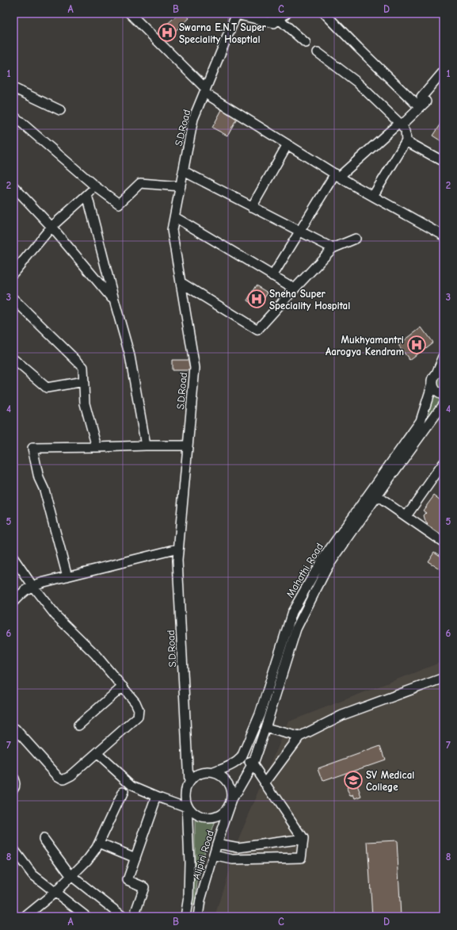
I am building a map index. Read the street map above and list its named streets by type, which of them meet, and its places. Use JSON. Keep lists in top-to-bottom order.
{
  "streets": {
    "street": ["S.D.Road", "Mahathi Road", "Alipiri Road"]
  },
  "crossings": [
    ["S.D.Road", "Mahathi Road"],
    ["S.D.Road", "Alipiri Road"],
    ["Mahathi Road", "Alipiri Road"]
  ],
  "places": {
    "hospital": ["Swarna E.N.T Super Speciality Hosptial", "Sneha Super Speciality Hospital", "Mukhyamantri Aarogya Kendram"],
    "school or university": ["SV Medical College"]
  },
  "grid": {
    "columns": [
      "A",
      "B",
      "C",
      "D"
    ],
    "rows": [
      "1",
      "2",
      "3",
      "4",
      "5",
      "6",
      "7",
      "8"
    ]
  }
}
